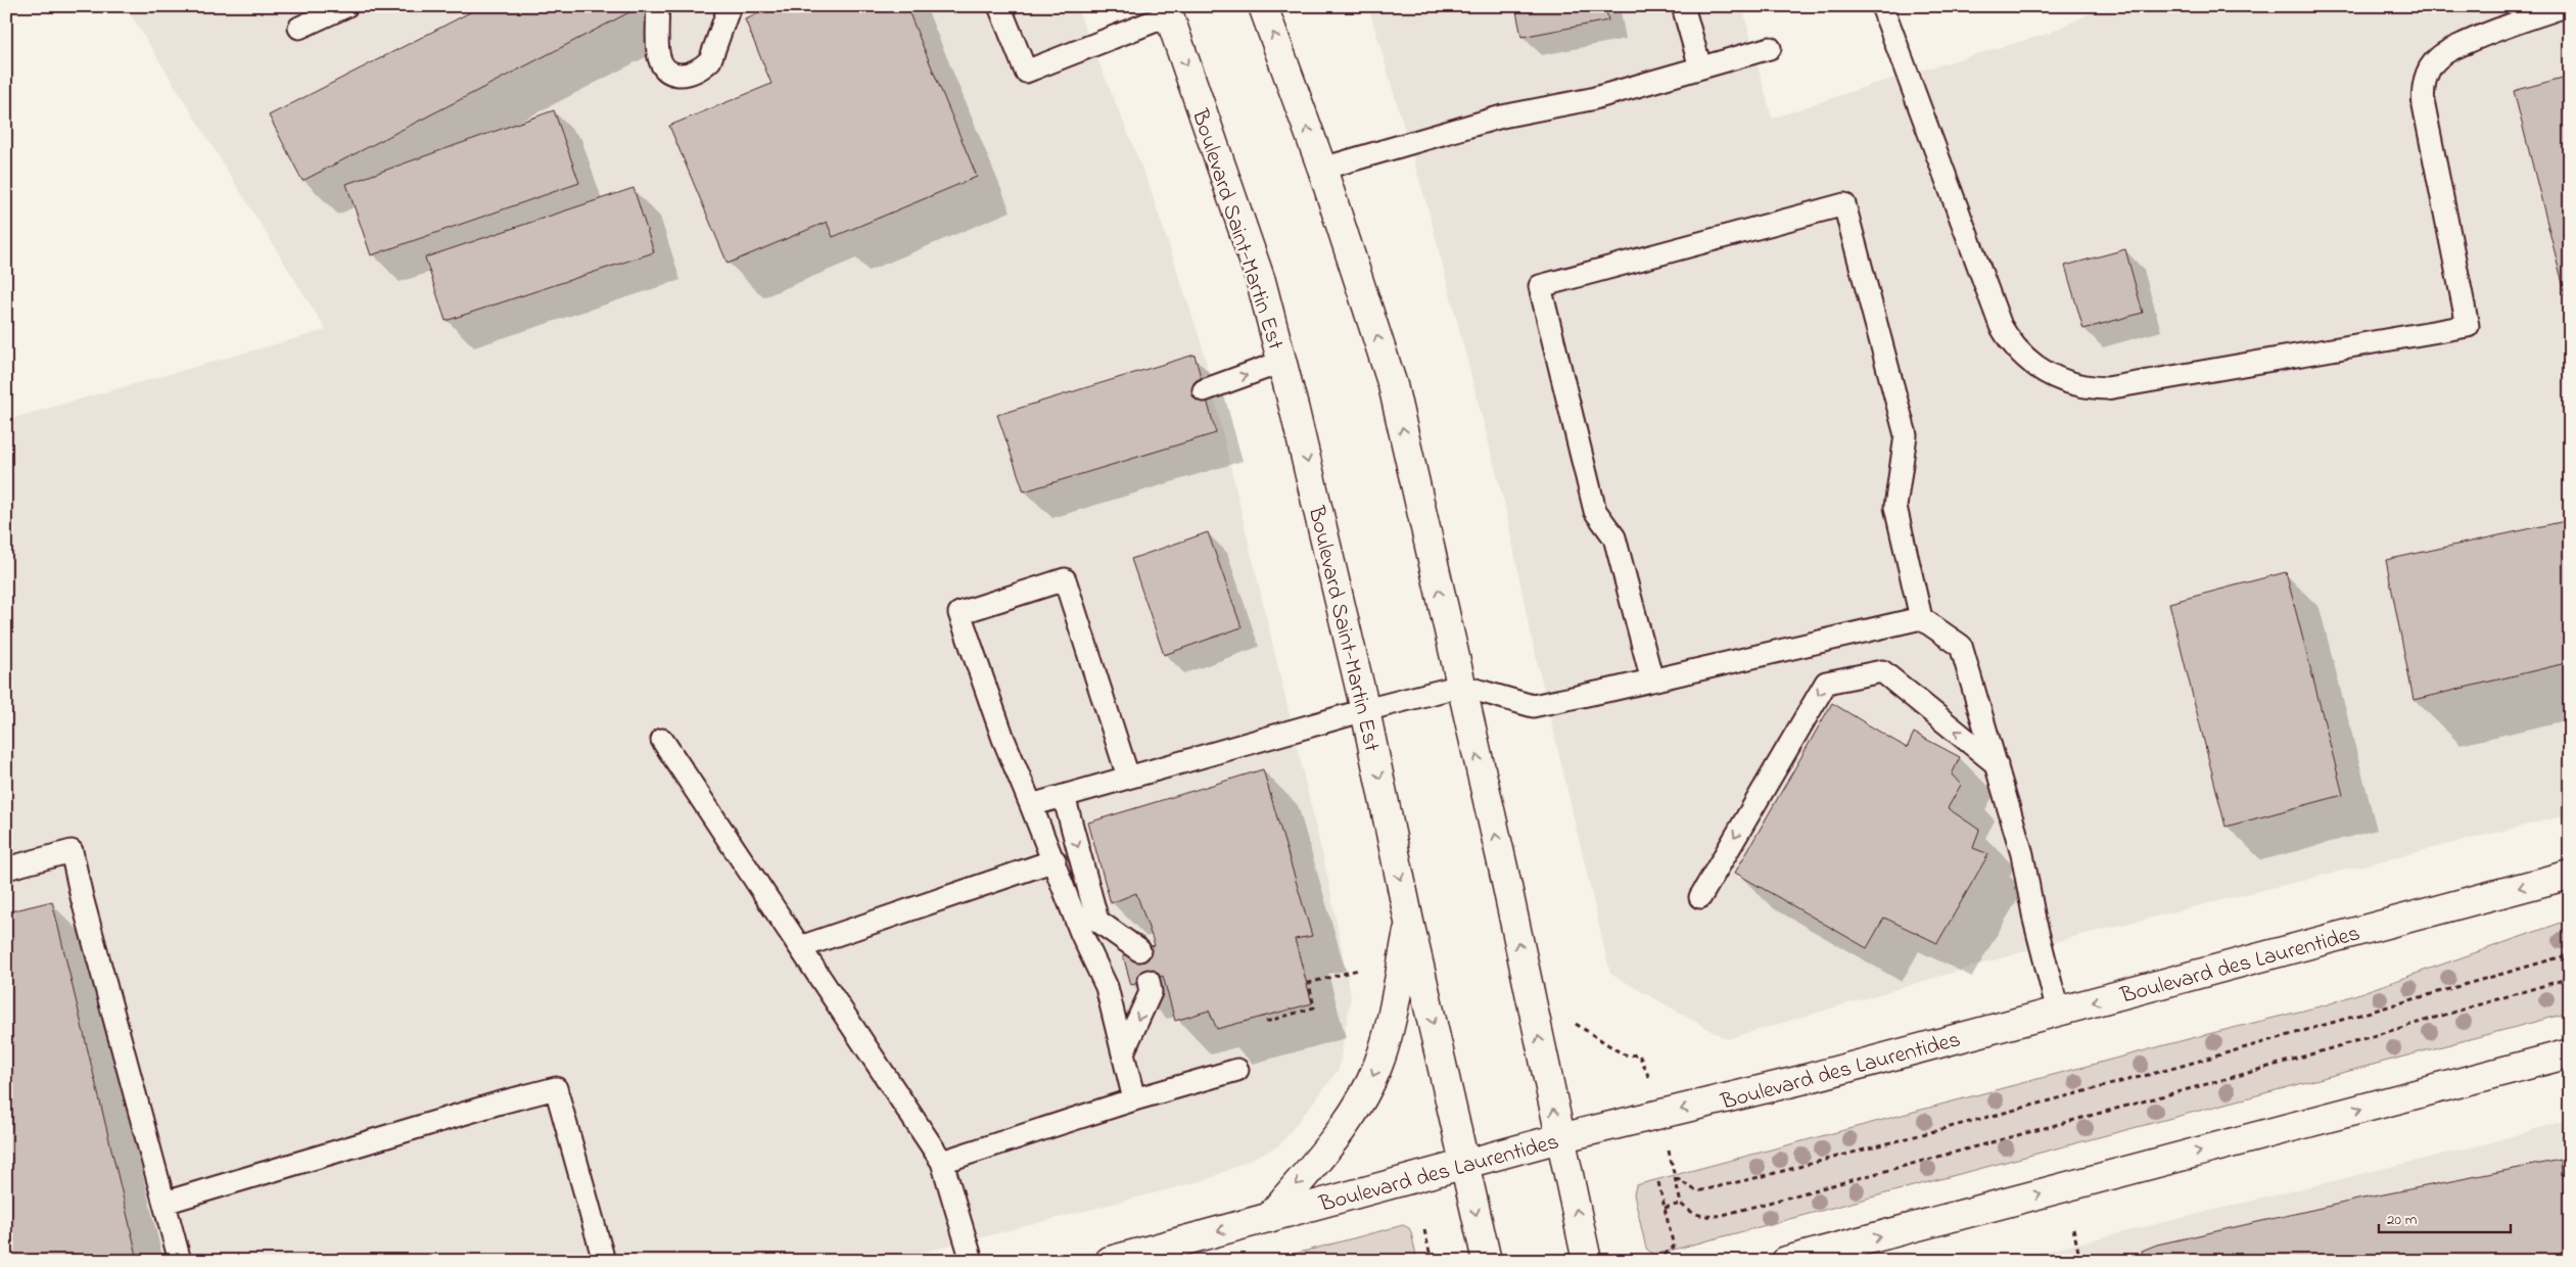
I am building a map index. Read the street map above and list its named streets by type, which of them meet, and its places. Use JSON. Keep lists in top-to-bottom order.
{
  "streets": {
    "main road": ["Boulevard Saint-Martin Est", "Boulevard des Laurentides"]
  },
  "crossings": [
    ["Boulevard Saint-Martin Est", "Boulevard des Laurentides"]
  ],
  "scale_bar": "20 m"
}
